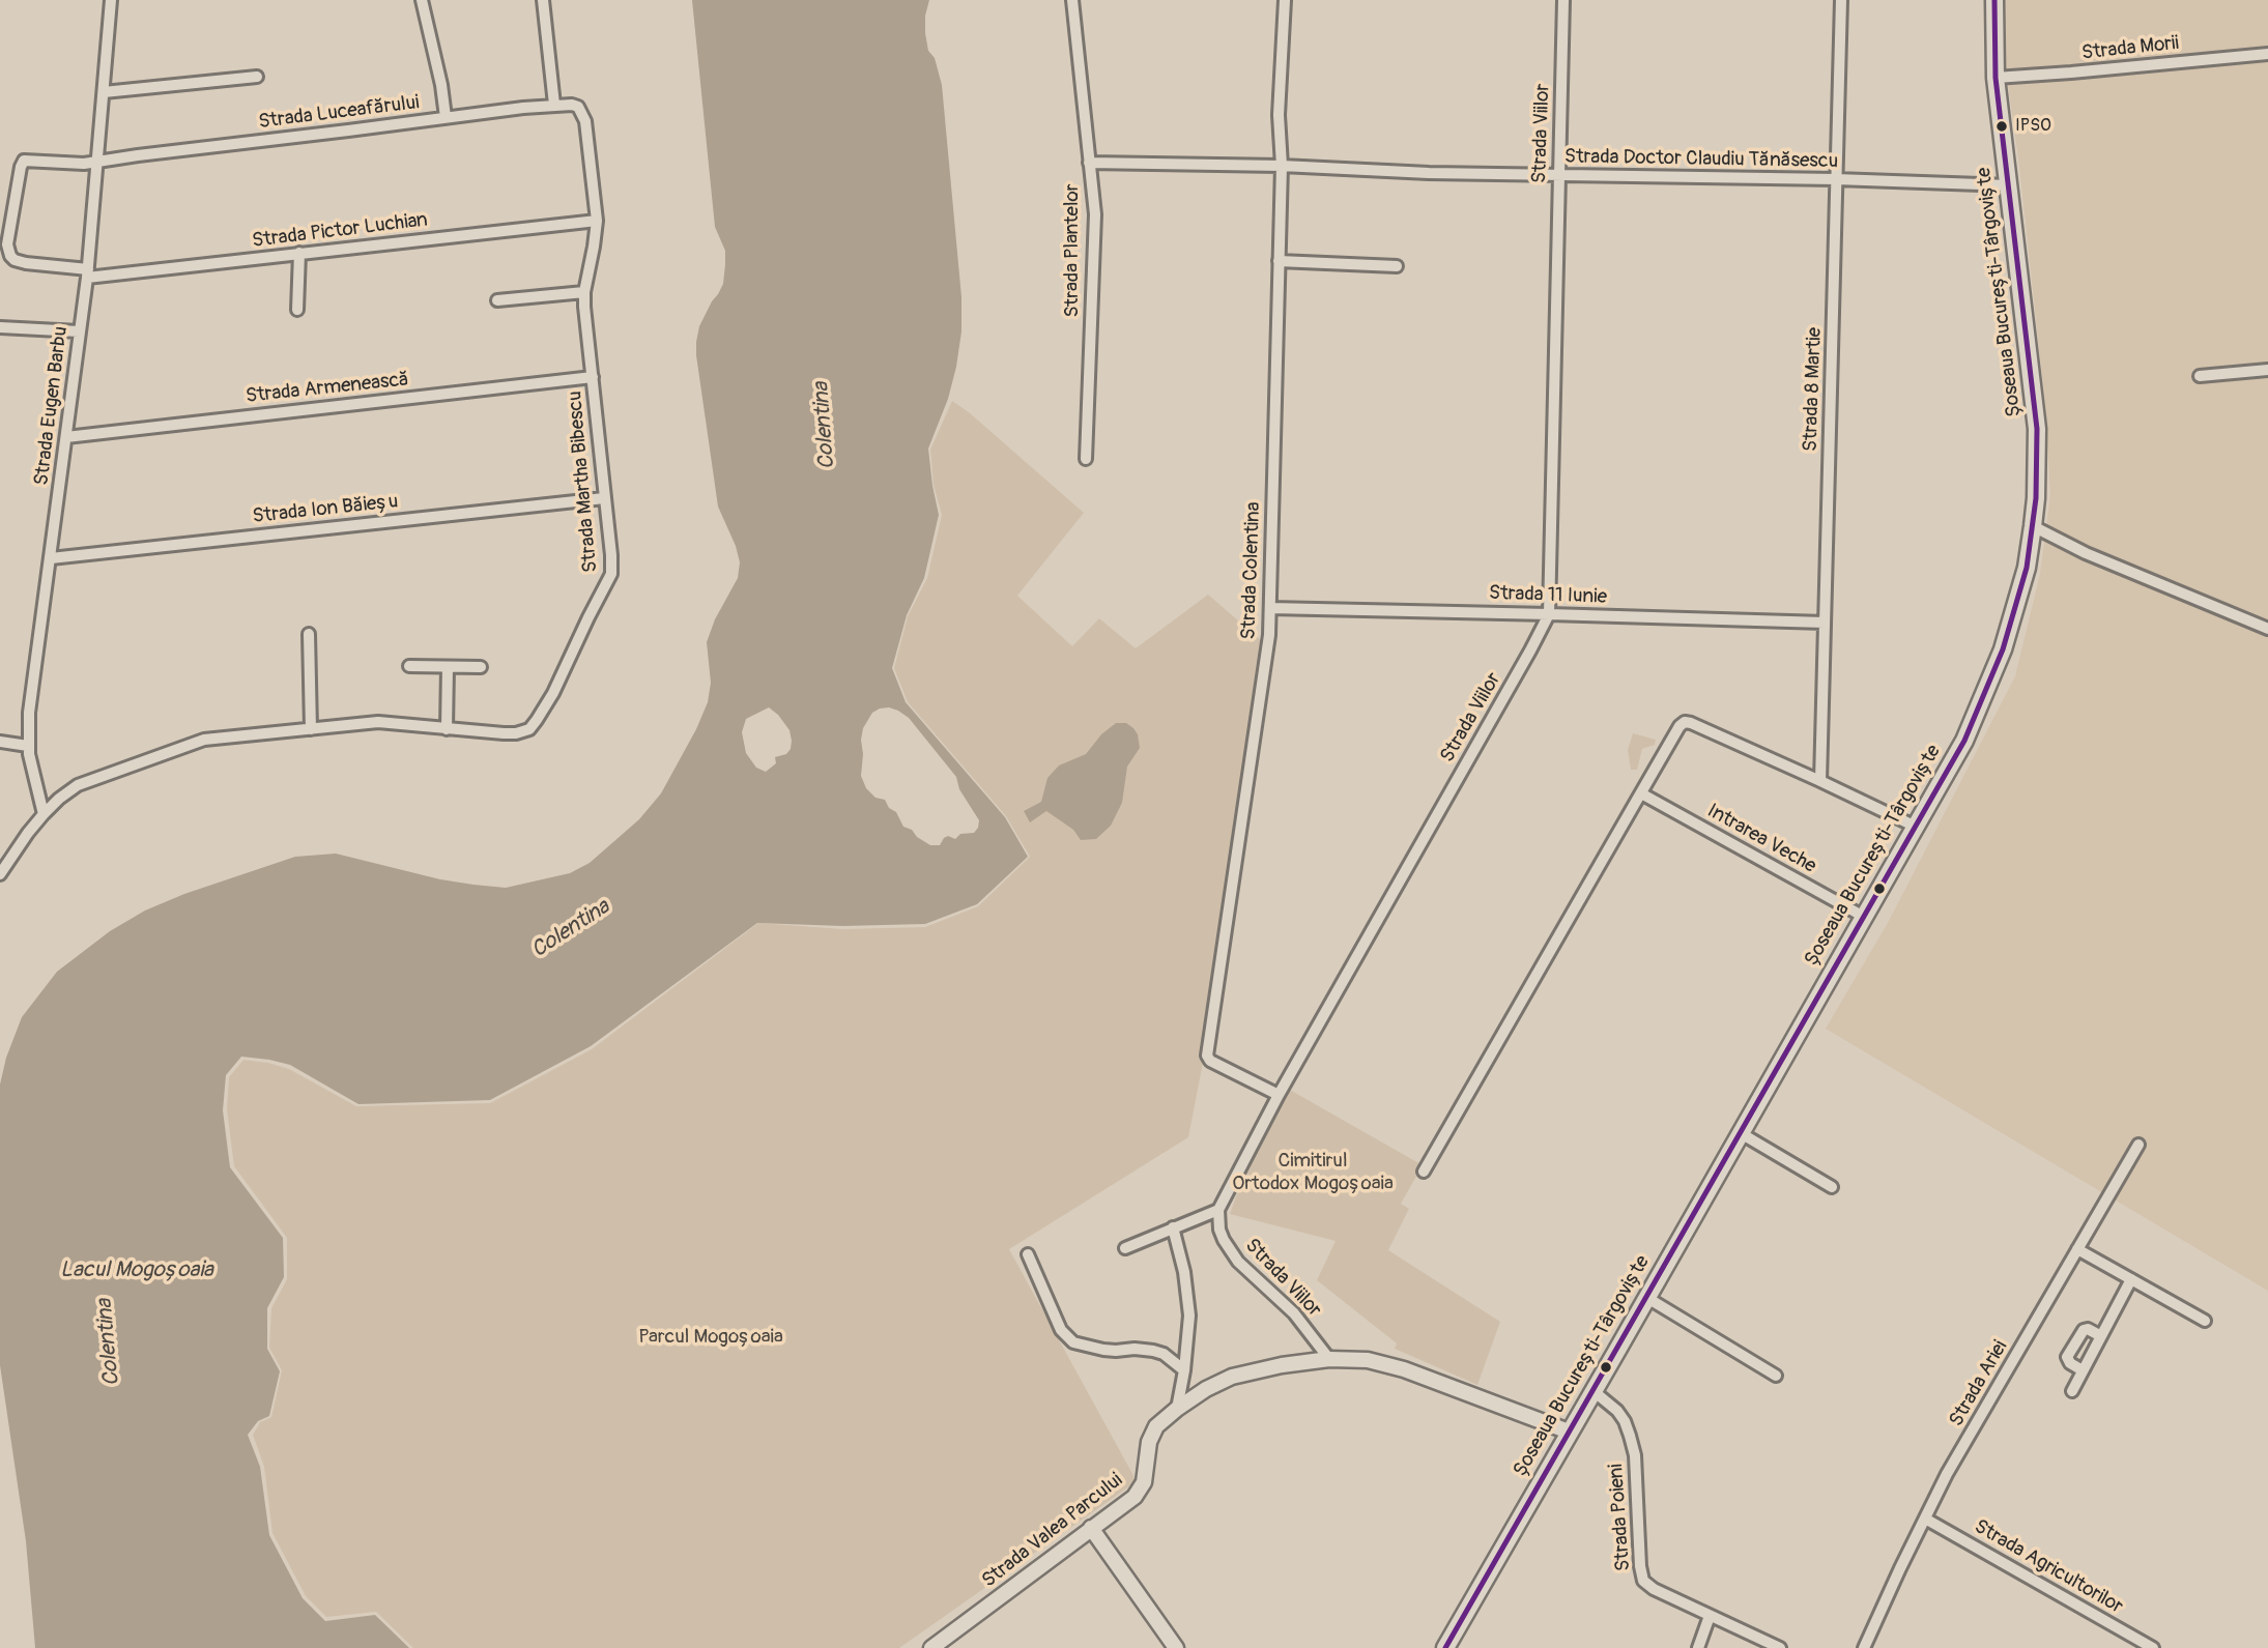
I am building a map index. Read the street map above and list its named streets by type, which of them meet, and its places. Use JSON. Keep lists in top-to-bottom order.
{
  "streets": {
    "main road": ["Șoseaua București-Târgoviște"],
    "street": [
      "Strada Morii",
      "Strada Luceafărului",
      "Strada Viilor",
      "Strada Doctor Claudiu Tănăsescu",
      "Strada Pictor Luchian",
      "Strada Plantelor",
      "Strada Armenească",
      "Strada 8 Martie",
      "Strada Eugen Barbu",
      "Strada Martha Bibescu",
      "Strada Ion Băieșu",
      "Strada Colentina",
      "Strada 11 Iunie",
      "Intrarea Veche",
      "Strada Ariei",
      "Strada Poieni",
      "Strada Valea Parcului",
      "Strada Agricultorilor"
    ]
  },
  "crossings": [
    ["Strada Morii", "Șoseaua București-Târgoviște"],
    ["Strada Luceafărului", "Strada Pictor Luchian"],
    ["Strada Luceafărului", "Strada Eugen Barbu"],
    ["Strada Luceafărului", "Strada Martha Bibescu"],
    ["Strada Viilor", "Strada Doctor Claudiu Tănăsescu"],
    ["Strada Viilor", "Strada Colentina"],
    ["Strada Viilor", "Strada 11 Iunie"],
    ["Strada Viilor", "Strada Valea Parcului"],
    ["Strada Doctor Claudiu Tănăsescu", "Strada Plantelor"],
    ["Strada Doctor Claudiu Tănăsescu", "Șoseaua București-Târgoviște"],
    ["Strada Doctor Claudiu Tănăsescu", "Strada 8 Martie"],
    ["Strada Doctor Claudiu Tănăsescu", "Strada Colentina"],
    ["Strada Pictor Luchian", "Strada Eugen Barbu"],
    ["Strada Pictor Luchian", "Strada Martha Bibescu"],
    ["Șoseaua București-Târgoviște", "Intrarea Veche"],
    ["Șoseaua București-Târgoviște", "Strada Poieni"],
    ["Șoseaua București-Târgoviște", "Strada Valea Parcului"],
    ["Strada Armenească", "Strada Eugen Barbu"],
    ["Strada Armenească", "Strada Martha Bibescu"],
    ["Strada 8 Martie", "Strada 11 Iunie"],
    ["Strada Eugen Barbu", "Strada Martha Bibescu"],
    ["Strada Eugen Barbu", "Strada Ion Băieșu"],
    ["Strada Martha Bibescu", "Strada Ion Băieșu"],
    ["Strada Colentina", "Strada 11 Iunie"],
    ["Strada Ariei", "Strada Agricultorilor"]
  ],
  "water": ["Colentina", "Lacul Mogoșoaia"],
  "parks": ["Cimitirul Ortodox Mogoșoaia", "Parcul Mogoșoaia"],
  "places": ["IPSO"]
}
